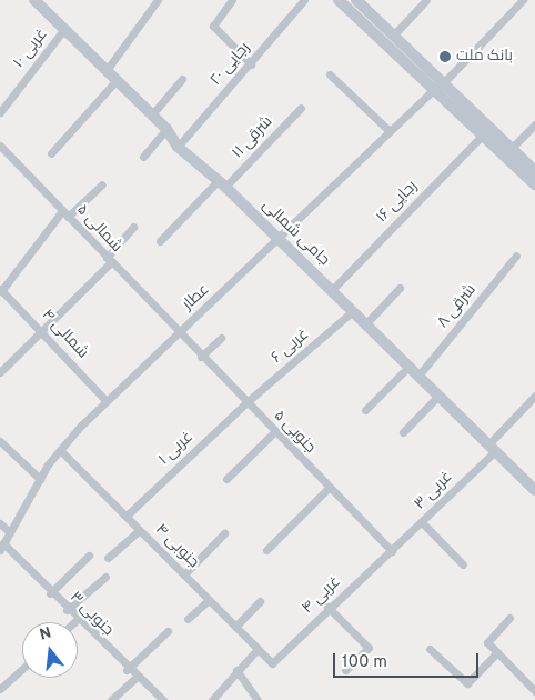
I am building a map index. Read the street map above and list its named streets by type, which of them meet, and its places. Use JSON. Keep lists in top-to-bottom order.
{
  "streets": {
    "street": [
      "غربی ۱۰",
      "رجایی ۲۰",
      "شرقی ۱۱",
      "رجایی ۱۶",
      "شمالی ۵",
      "جامی شمالی",
      "عطار",
      "شرقی ۸",
      "شمالی ۴",
      "غربی ۶",
      "جنوبی ۵",
      "غربی ۱",
      "غربی ۳",
      "جنوبی ۴",
      "غربی ۴",
      "جنوبی ۳"
    ]
  },
  "crossings": [
    ["غربی ۱۰", "جامی شمالی"],
    ["رجایی ۲۰", "جامی شمالی"],
    ["شرقی ۱۱", "جامی شمالی"],
    ["رجایی ۱۶", "جامی شمالی"],
    ["شمالی ۵", "عطار"],
    ["شمالی ۵", "جنوبی ۵"],
    ["جامی شمالی", "عطار"],
    ["جامی شمالی", "شرقی ۸"],
    ["جامی شمالی", "غربی ۶"],
    ["جامی شمالی", "غربی ۳"],
    ["عطار", "شمالی ۴"],
    ["عطار", "جنوبی ۵"],
    ["عطار", "جنوبی ۴"],
    ["عطار", "جنوبی ۳"],
    ["غربی ۶", "جنوبی ۵"],
    ["غربی ۶", "غربی ۱"],
    ["جنوبی ۵", "غربی ۱"],
    ["جنوبی ۵", "غربی ۳"],
    ["جنوبی ۵", "غربی ۴"],
    ["غربی ۱", "جنوبی ۴"],
    ["غربی ۳", "غربی ۴"],
    ["جنوبی ۴", "غربی ۴"]
  ],
  "places": ["بانک ملت"],
  "scale_bar": "100 m",
  "north": "top"
}
